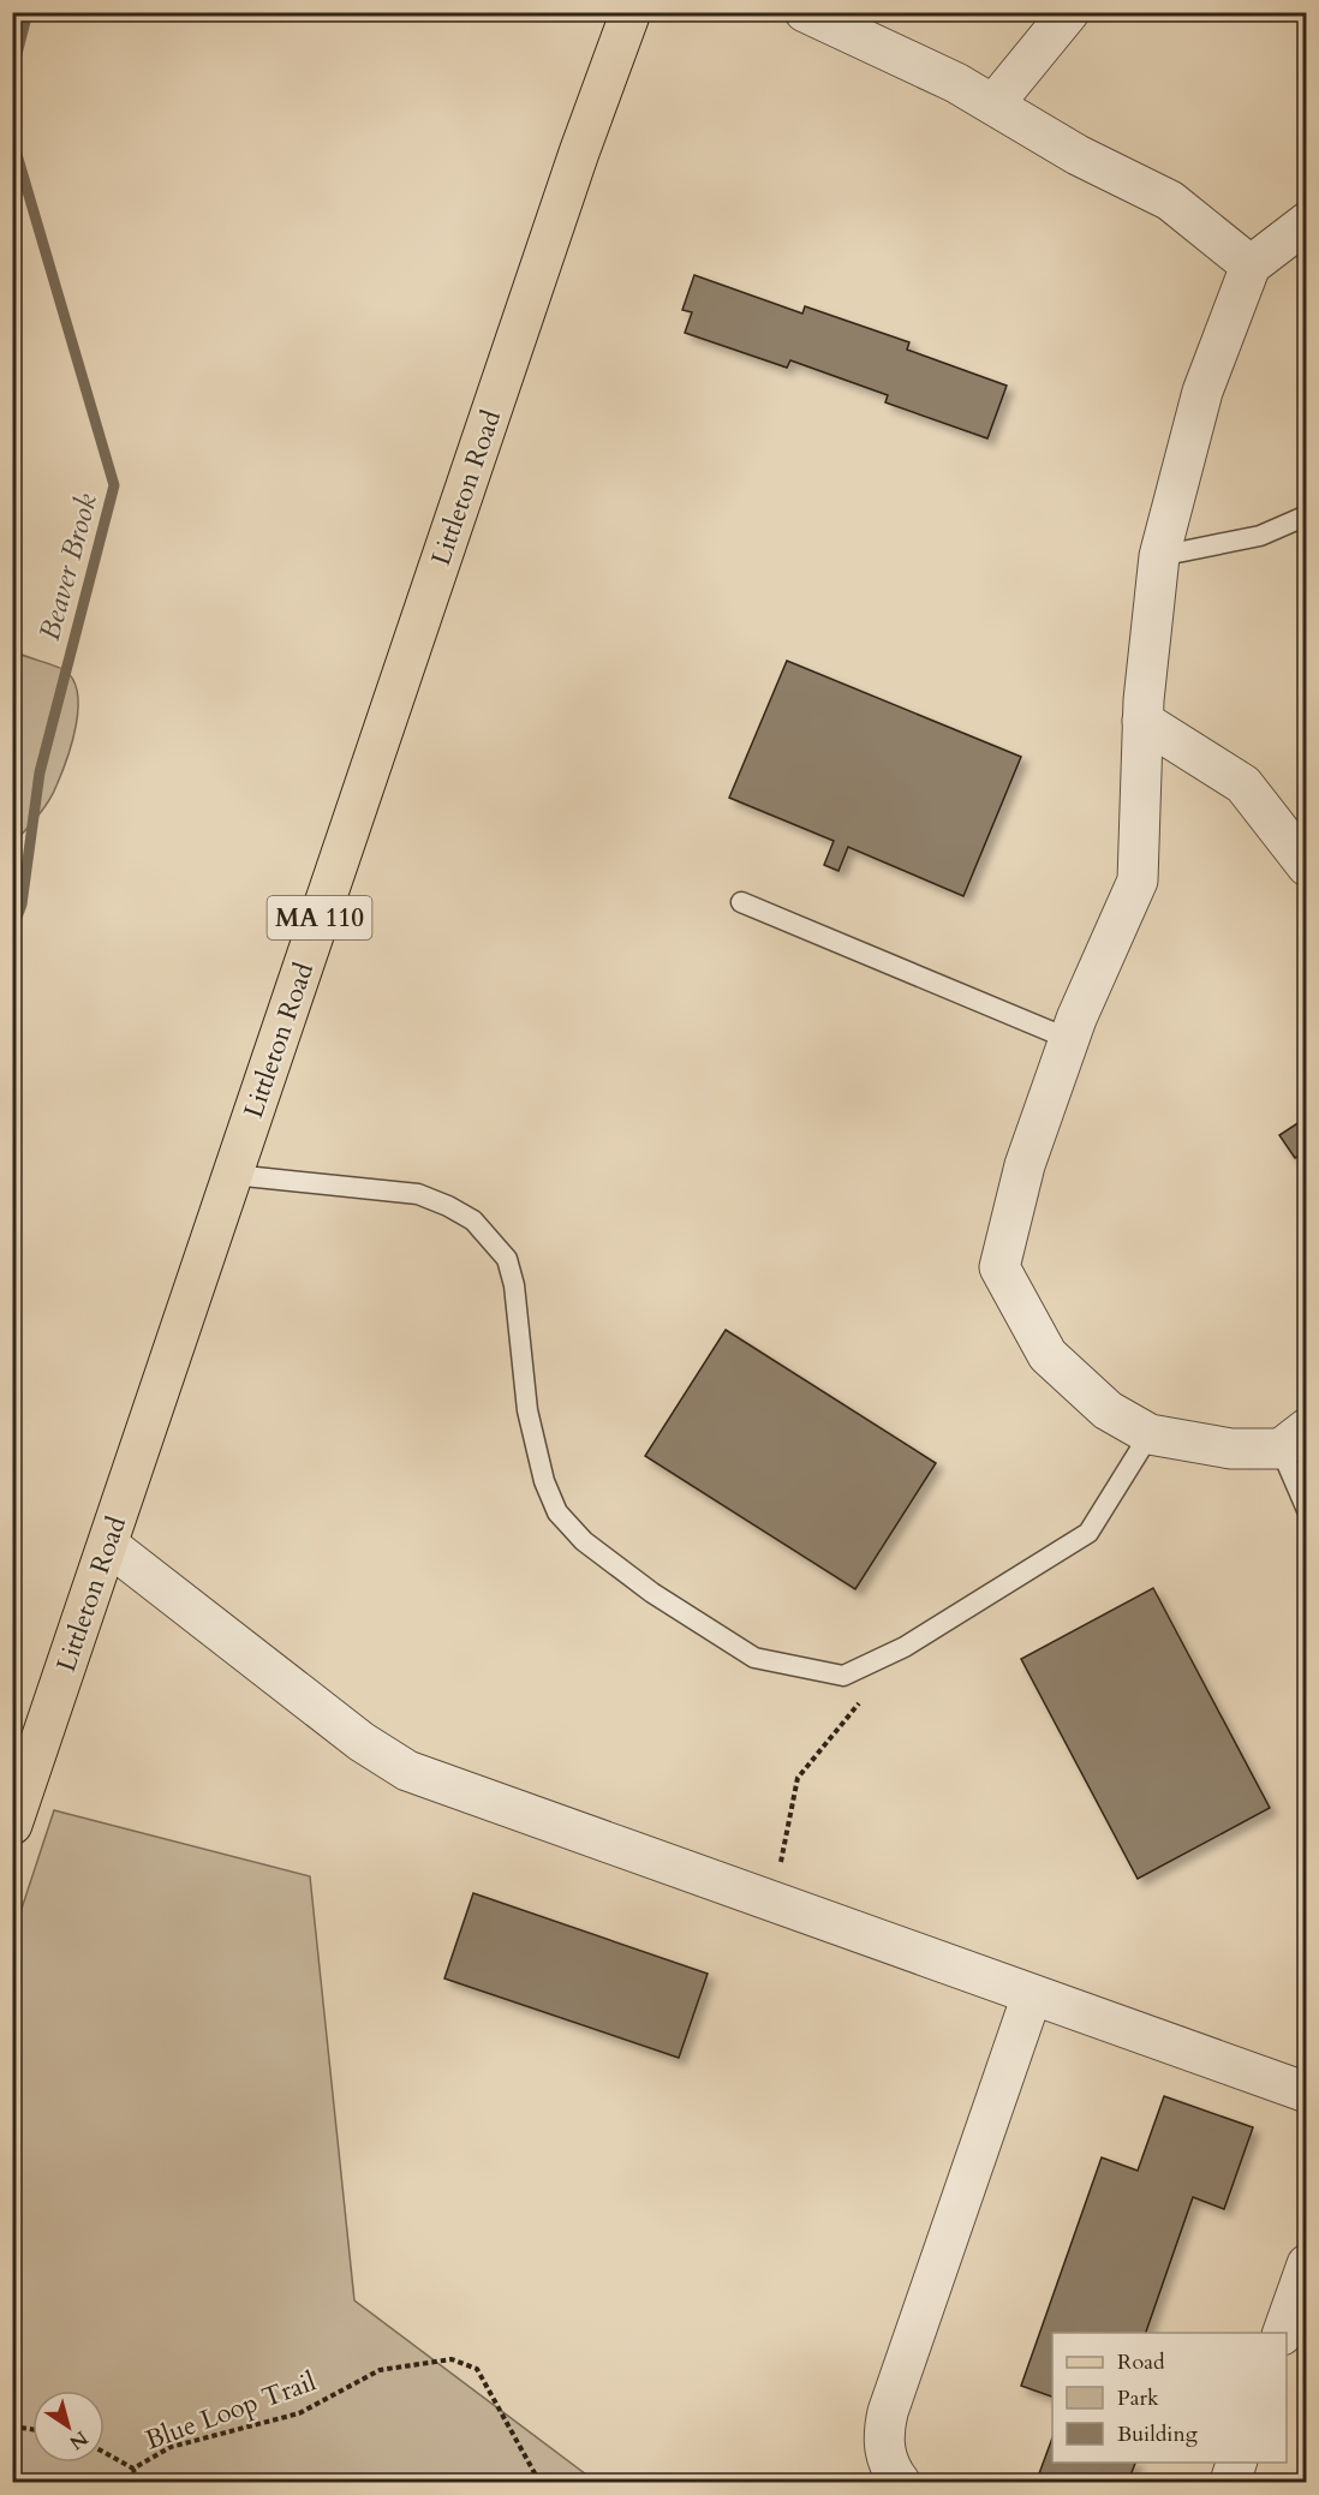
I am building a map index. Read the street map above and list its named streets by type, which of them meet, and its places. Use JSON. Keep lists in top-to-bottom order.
{
  "streets": {
    "main road": ["Littleton Road", "MA 110"],
    "path": ["Blue Loop Trail"]
  },
  "water": ["Beaver Brook"],
  "legend": ["Road", "Park", "Building"],
  "north": "bottom right"
}
